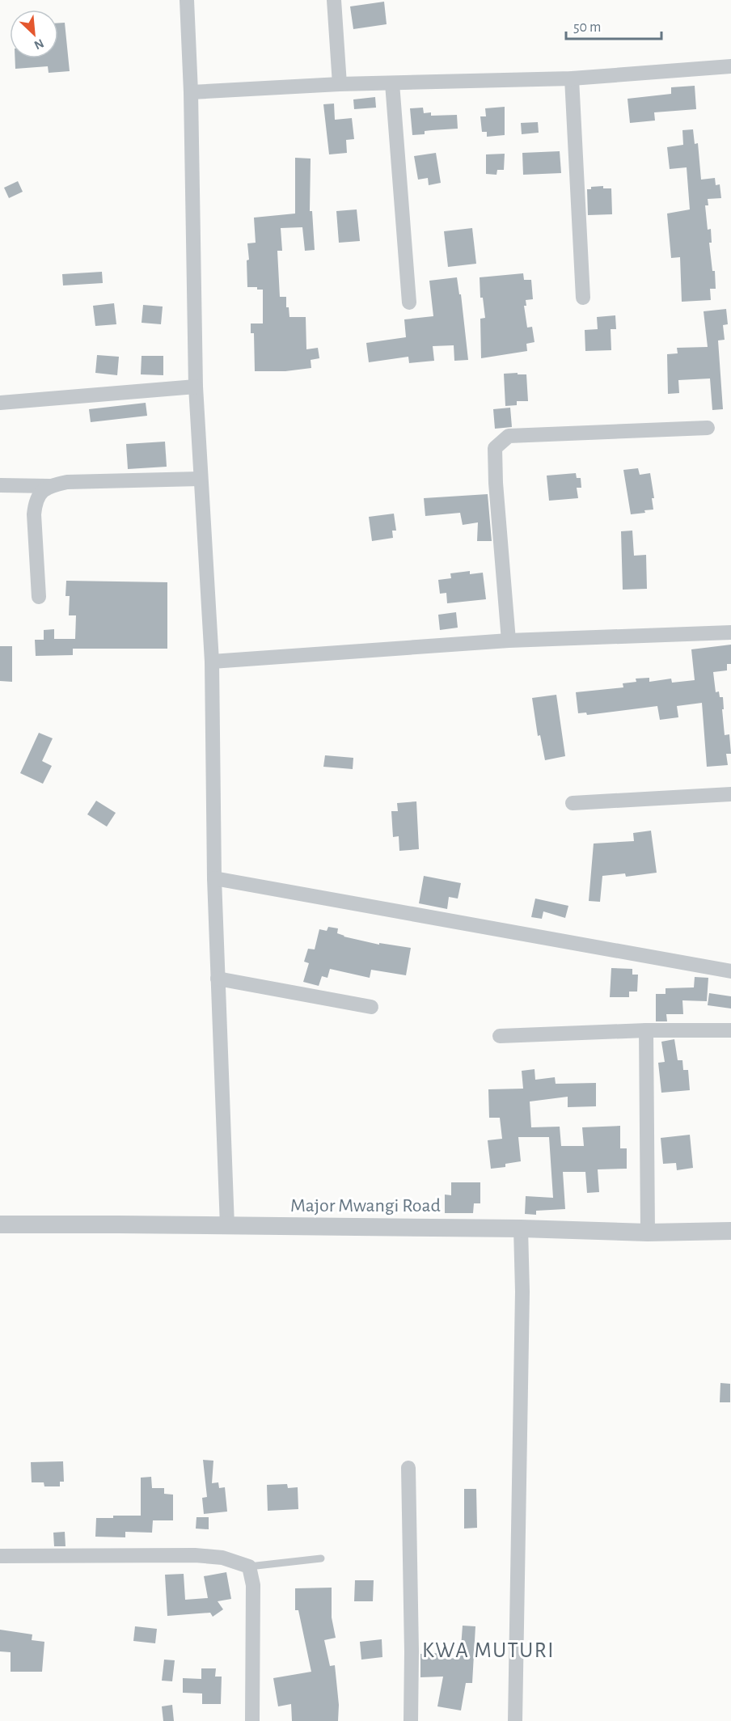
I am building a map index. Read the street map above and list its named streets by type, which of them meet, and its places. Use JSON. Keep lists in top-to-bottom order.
{
  "streets": {
    "street": ["Major Mwangi Road"]
  },
  "districts": ["KWA MUTURI"],
  "scale_bar": "50 m",
  "north": "bottom right"
}
